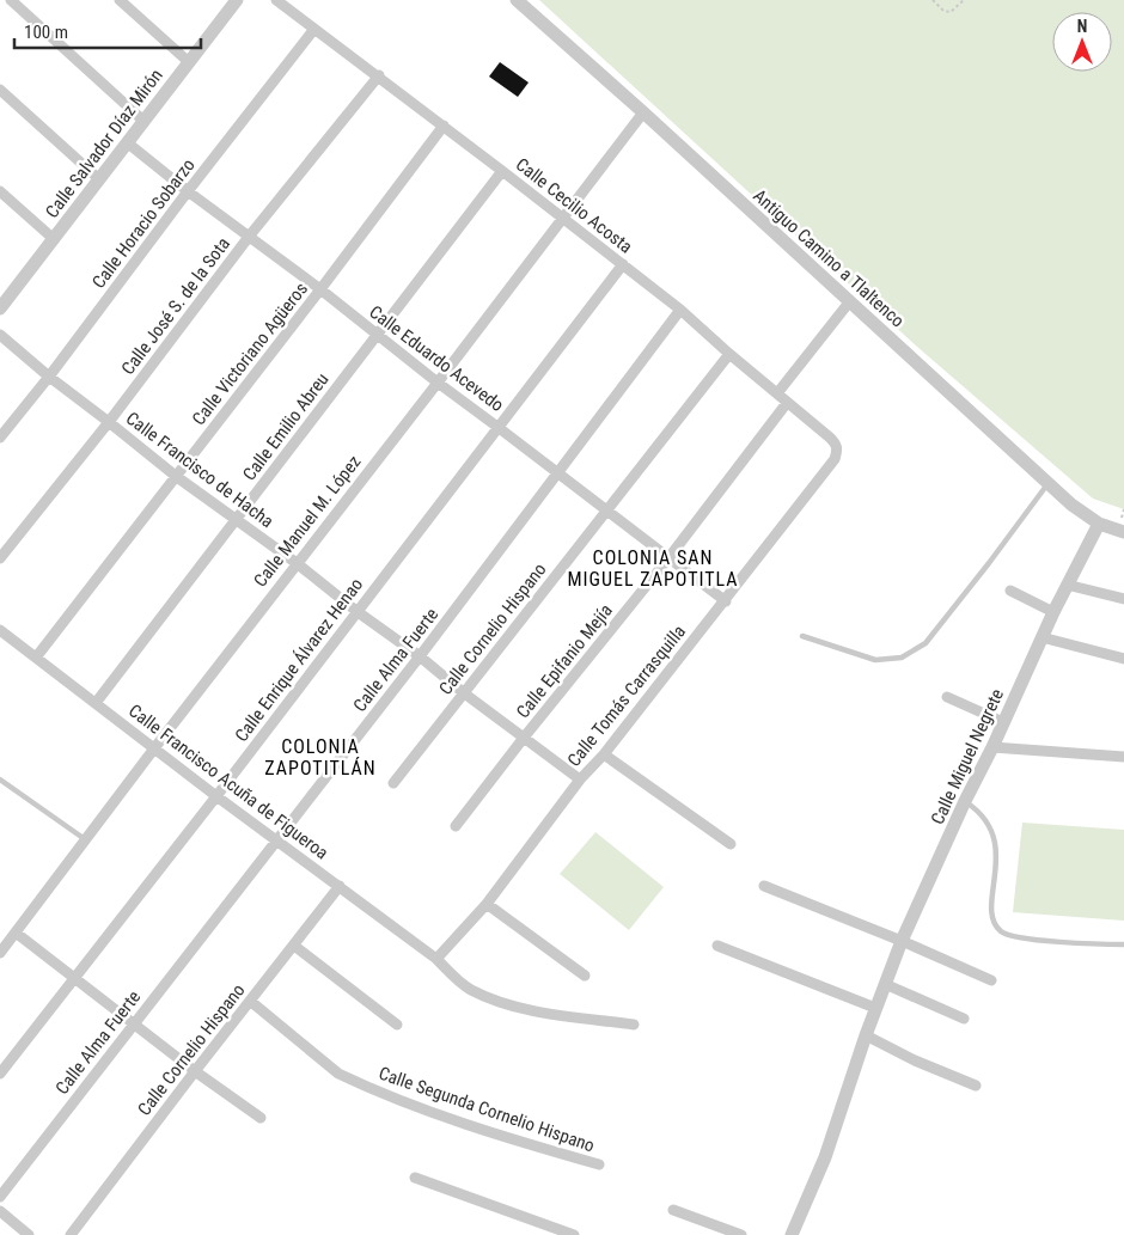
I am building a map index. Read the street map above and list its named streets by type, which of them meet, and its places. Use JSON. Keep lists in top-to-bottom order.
{
  "streets": {
    "street": [
      "Calle Salvador Díaz Mirón",
      "Calle Cecilio Acosta",
      "Calle Horacio Sobarzo",
      "Antiguo Camino a Tlaltenco",
      "Calle José S. de la Sota",
      "Calle Victoriano Agüeros",
      "Calle Eduardo Acevedo",
      "Calle Emilio Abreu",
      "Calle Francisco de Hacha",
      "Calle Manuel M. López",
      "Calle Cornelio Hispano",
      "Calle Enrique Álvarez Henao",
      "Calle Alma Fuerte",
      "Calle Epifanio Mejía",
      "Calle Tomás Carrasquilla",
      "Calle Miguel Negrete",
      "Calle Francisco Acuña de Figueroa",
      "Calle Segunda Cornelio Hispano"
    ]
  },
  "crossings": [
    ["Calle Salvador Díaz Mirón", "Calle Eduardo Acevedo"],
    ["Calle Cecilio Acosta", "Calle Horacio Sobarzo"],
    ["Calle Cecilio Acosta", "Calle José S. de la Sota"],
    ["Calle Cecilio Acosta", "Calle Victoriano Agüeros"],
    ["Calle Cecilio Acosta", "Calle Emilio Abreu"],
    ["Calle Cecilio Acosta", "Calle Manuel M. López"],
    ["Calle Cecilio Acosta", "Calle Cornelio Hispano"],
    ["Calle Cecilio Acosta", "Calle Enrique Álvarez Henao"],
    ["Calle Cecilio Acosta", "Calle Alma Fuerte"],
    ["Calle Cecilio Acosta", "Calle Epifanio Mejía"],
    ["Calle Cecilio Acosta", "Calle Tomás Carrasquilla"],
    ["Calle Horacio Sobarzo", "Calle Eduardo Acevedo"],
    ["Calle Horacio Sobarzo", "Calle Francisco de Hacha"],
    ["Antiguo Camino a Tlaltenco", "Calle Manuel M. López"],
    ["Antiguo Camino a Tlaltenco", "Calle Miguel Negrete"],
    ["Calle José S. de la Sota", "Calle Eduardo Acevedo"],
    ["Calle José S. de la Sota", "Calle Francisco de Hacha"],
    ["Calle Victoriano Agüeros", "Calle Eduardo Acevedo"],
    ["Calle Victoriano Agüeros", "Calle Francisco de Hacha"],
    ["Calle Victoriano Agüeros", "Calle Francisco Acuña de Figueroa"],
    ["Calle Eduardo Acevedo", "Calle Emilio Abreu"],
    ["Calle Eduardo Acevedo", "Calle Manuel M. López"],
    ["Calle Eduardo Acevedo", "Calle Cornelio Hispano"],
    ["Calle Eduardo Acevedo", "Calle Enrique Álvarez Henao"],
    ["Calle Eduardo Acevedo", "Calle Alma Fuerte"],
    ["Calle Eduardo Acevedo", "Calle Epifanio Mejía"],
    ["Calle Eduardo Acevedo", "Calle Tomás Carrasquilla"],
    ["Calle Emilio Abreu", "Calle Francisco de Hacha"],
    ["Calle Emilio Abreu", "Calle Francisco Acuña de Figueroa"],
    ["Calle Francisco de Hacha", "Calle Manuel M. López"],
    ["Calle Francisco de Hacha", "Calle Cornelio Hispano"],
    ["Calle Francisco de Hacha", "Calle Enrique Álvarez Henao"],
    ["Calle Francisco de Hacha", "Calle Alma Fuerte"],
    ["Calle Francisco de Hacha", "Calle Epifanio Mejía"],
    ["Calle Francisco de Hacha", "Calle Tomás Carrasquilla"],
    ["Calle Manuel M. López", "Calle Francisco Acuña de Figueroa"],
    ["Calle Cornelio Hispano", "Calle Francisco Acuña de Figueroa"],
    ["Calle Cornelio Hispano", "Calle Segunda Cornelio Hispano"],
    ["Calle Enrique Álvarez Henao", "Calle Francisco Acuña de Figueroa"],
    ["Calle Alma Fuerte", "Calle Francisco Acuña de Figueroa"],
    ["Calle Tomás Carrasquilla", "Calle Francisco Acuña de Figueroa"]
  ],
  "districts": ["COLONIA SAN MIGUEL ZAPOTITLA", "COLONIA ZAPOTITLÁN"],
  "scale_bar": "100 m",
  "north": "top"
}
